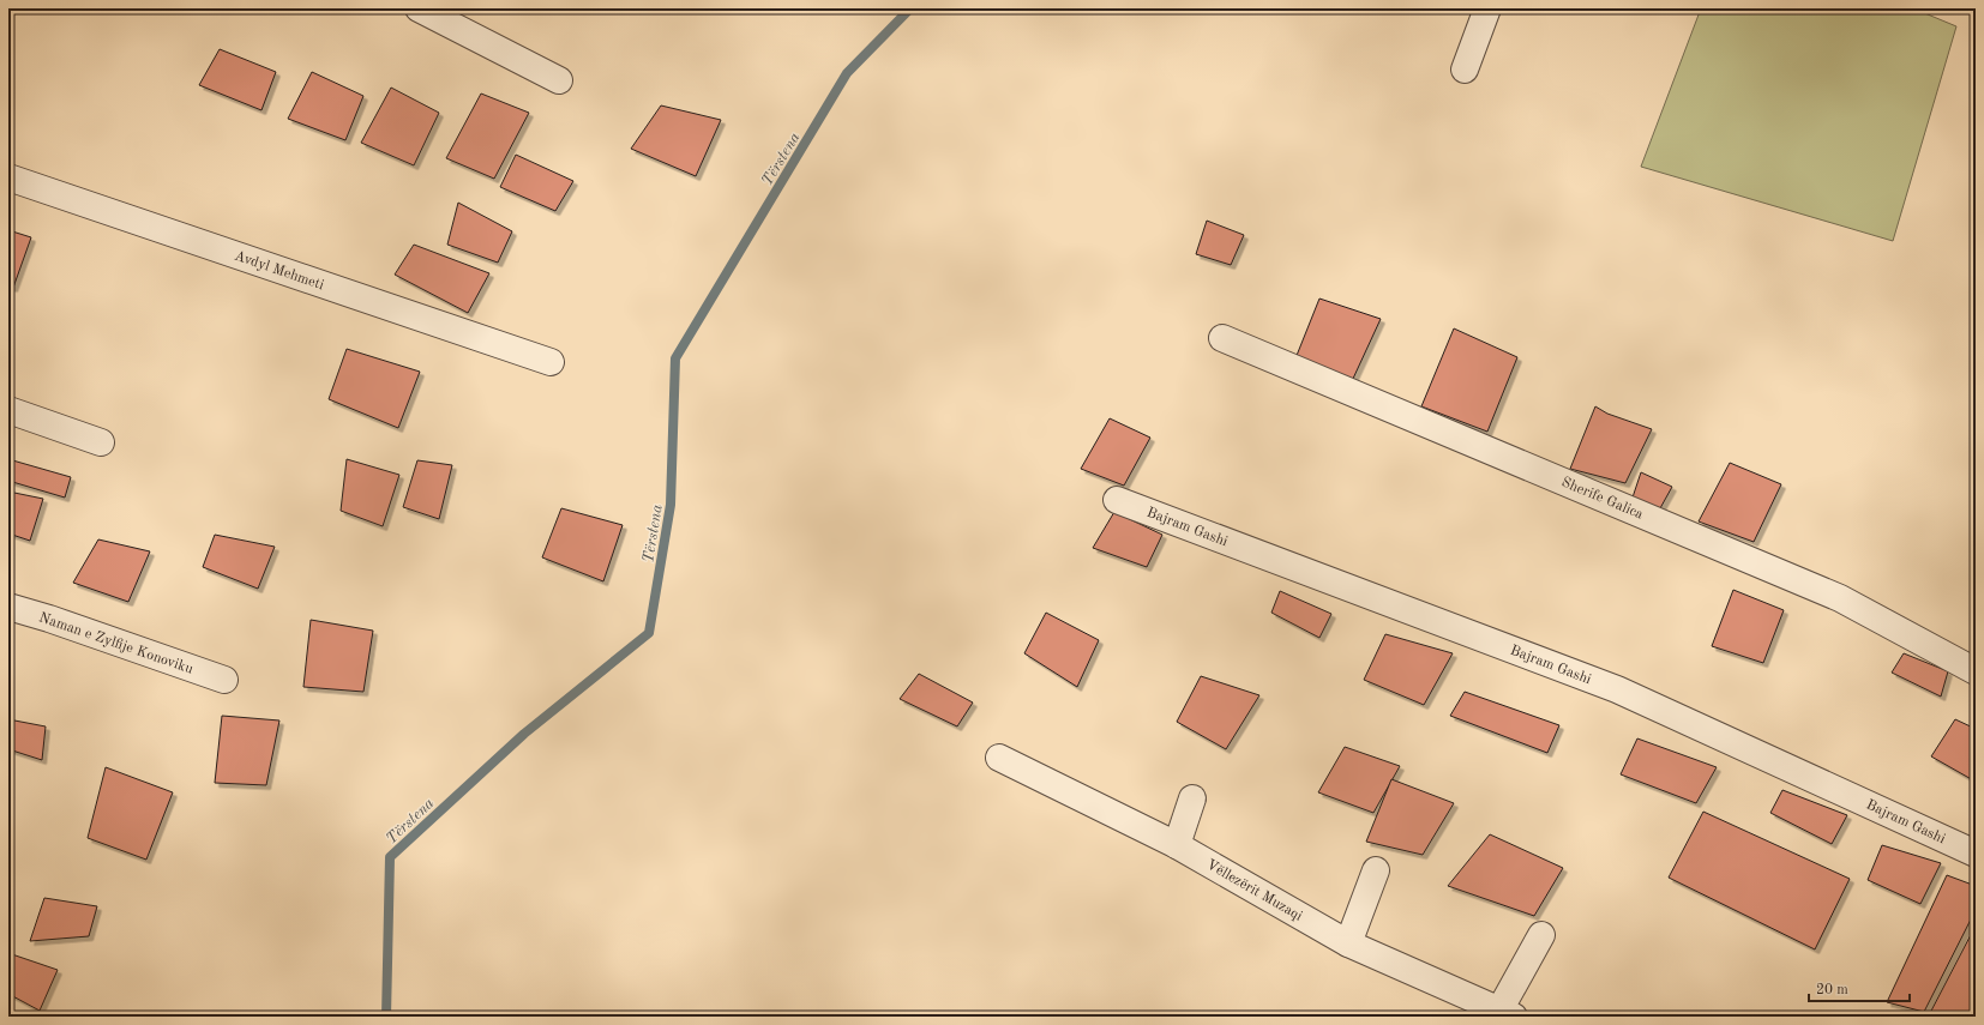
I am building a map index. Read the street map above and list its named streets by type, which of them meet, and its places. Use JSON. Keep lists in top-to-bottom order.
{
  "streets": {
    "street": [
      "Avdyl Mehmeti",
      "Sherife Galica",
      "Bajram Gashi",
      "Naman e Zylfije Konoviku",
      "Vëllezërit Muzaqi"
    ]
  },
  "water": ["Tërstena"],
  "scale_bar": "20 m"
}
